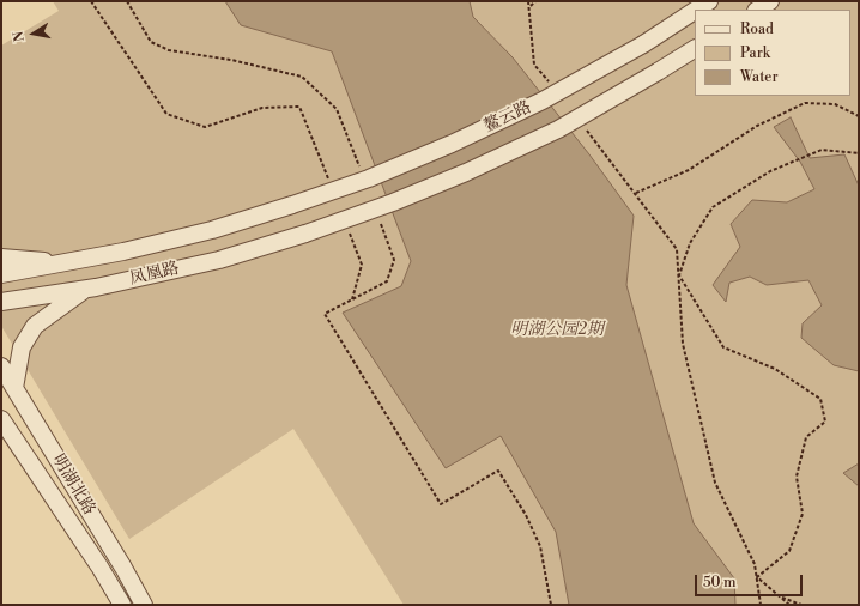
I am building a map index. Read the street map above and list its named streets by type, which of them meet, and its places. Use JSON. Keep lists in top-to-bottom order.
{
  "streets": {
    "street": ["鳌云路", "凤凰路", "明湖北路"]
  },
  "crossings": [
    ["鳌云路", "凤凰路"]
  ],
  "parks": ["明湖公园2期"],
  "legend": ["Road", "Park", "Water"],
  "scale_bar": "50 m",
  "north": "left"
}
